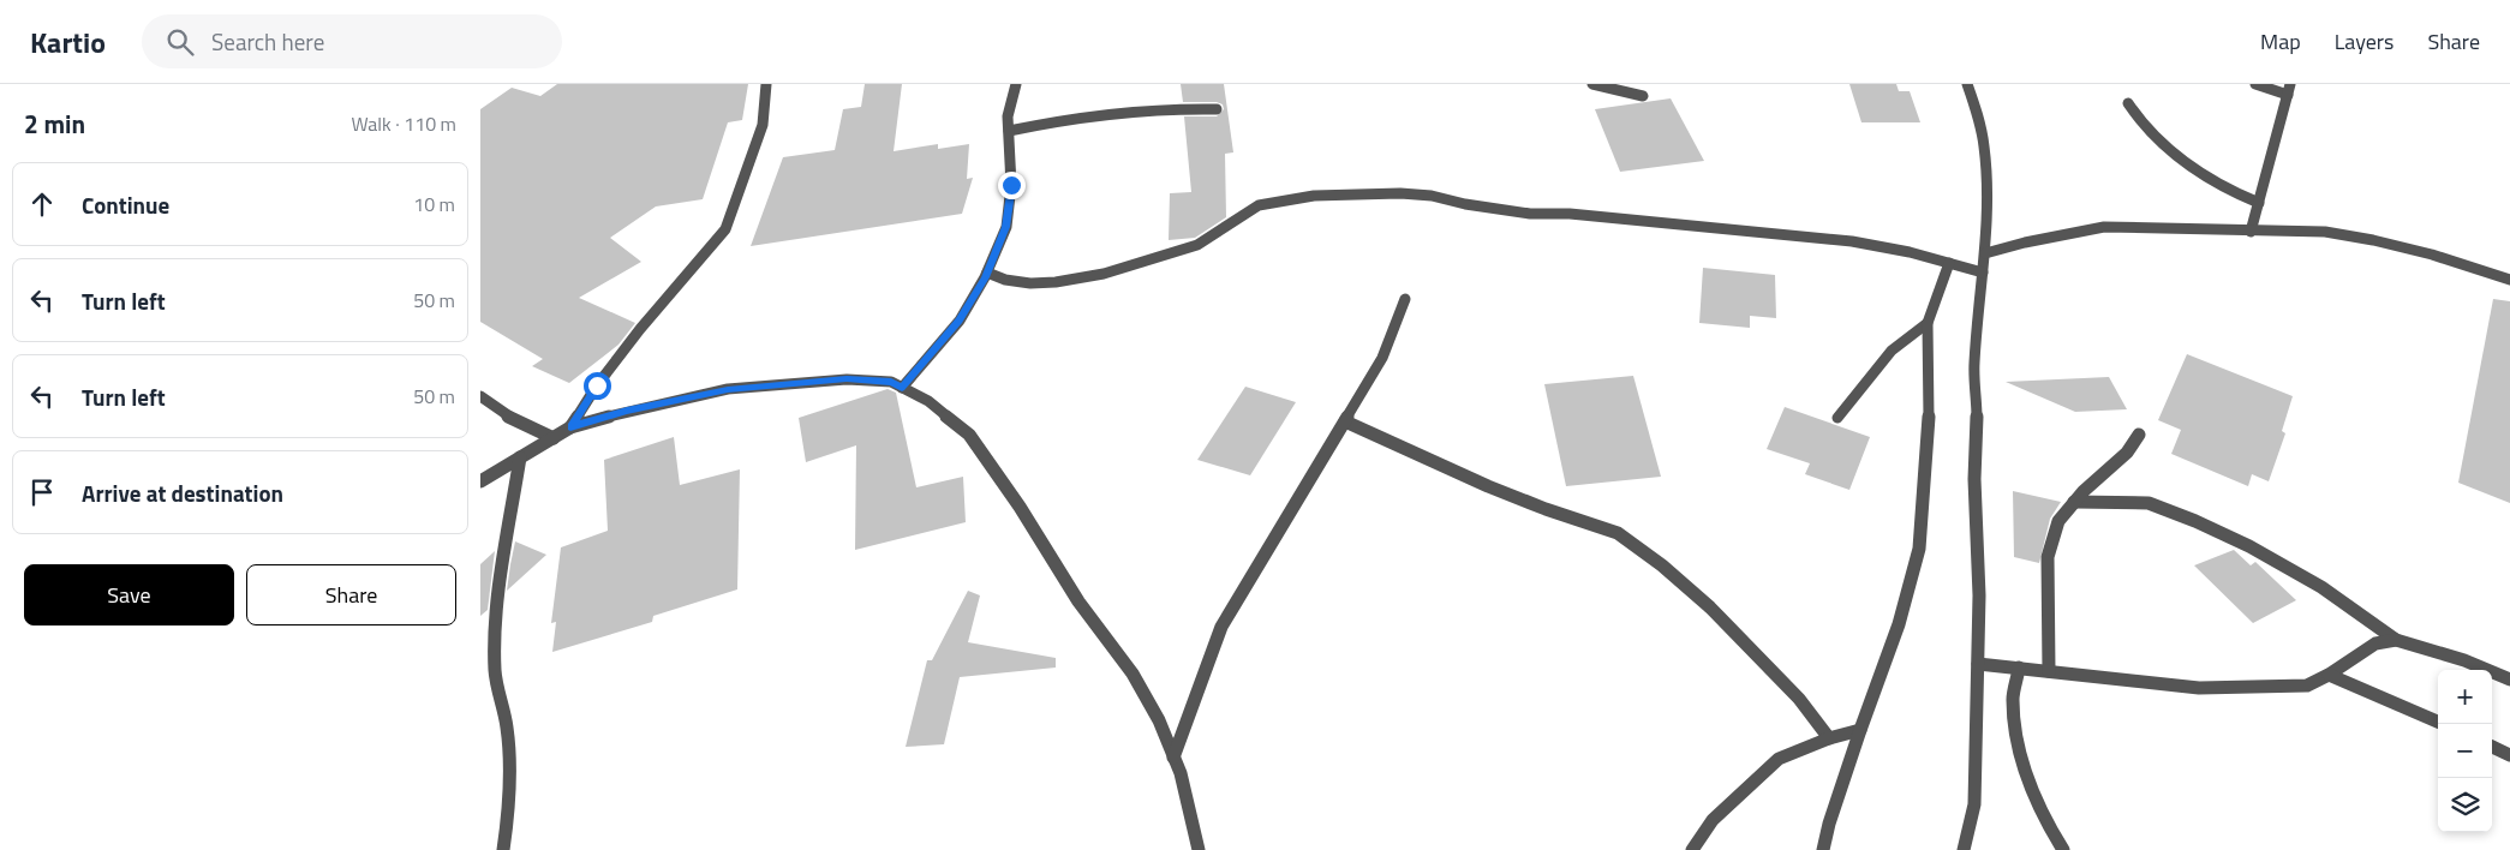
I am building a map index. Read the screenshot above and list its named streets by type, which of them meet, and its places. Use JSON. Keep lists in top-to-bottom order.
{
  "page": {
    "header": "Kartio",
    "search": "Search here",
    "nav": ["Map", "Layers", "Share"],
    "heading": ["2 min", "Walk · 110 m"],
    "list": [
      ["Continue", "10 m"],
      ["Turn left", "50 m"],
      ["Turn left", "50 m"],
      "Arrive at destination"
    ],
    "buttons": ["Save", "Share"],
    "map_buttons": ["+", "−"]
  }
}
